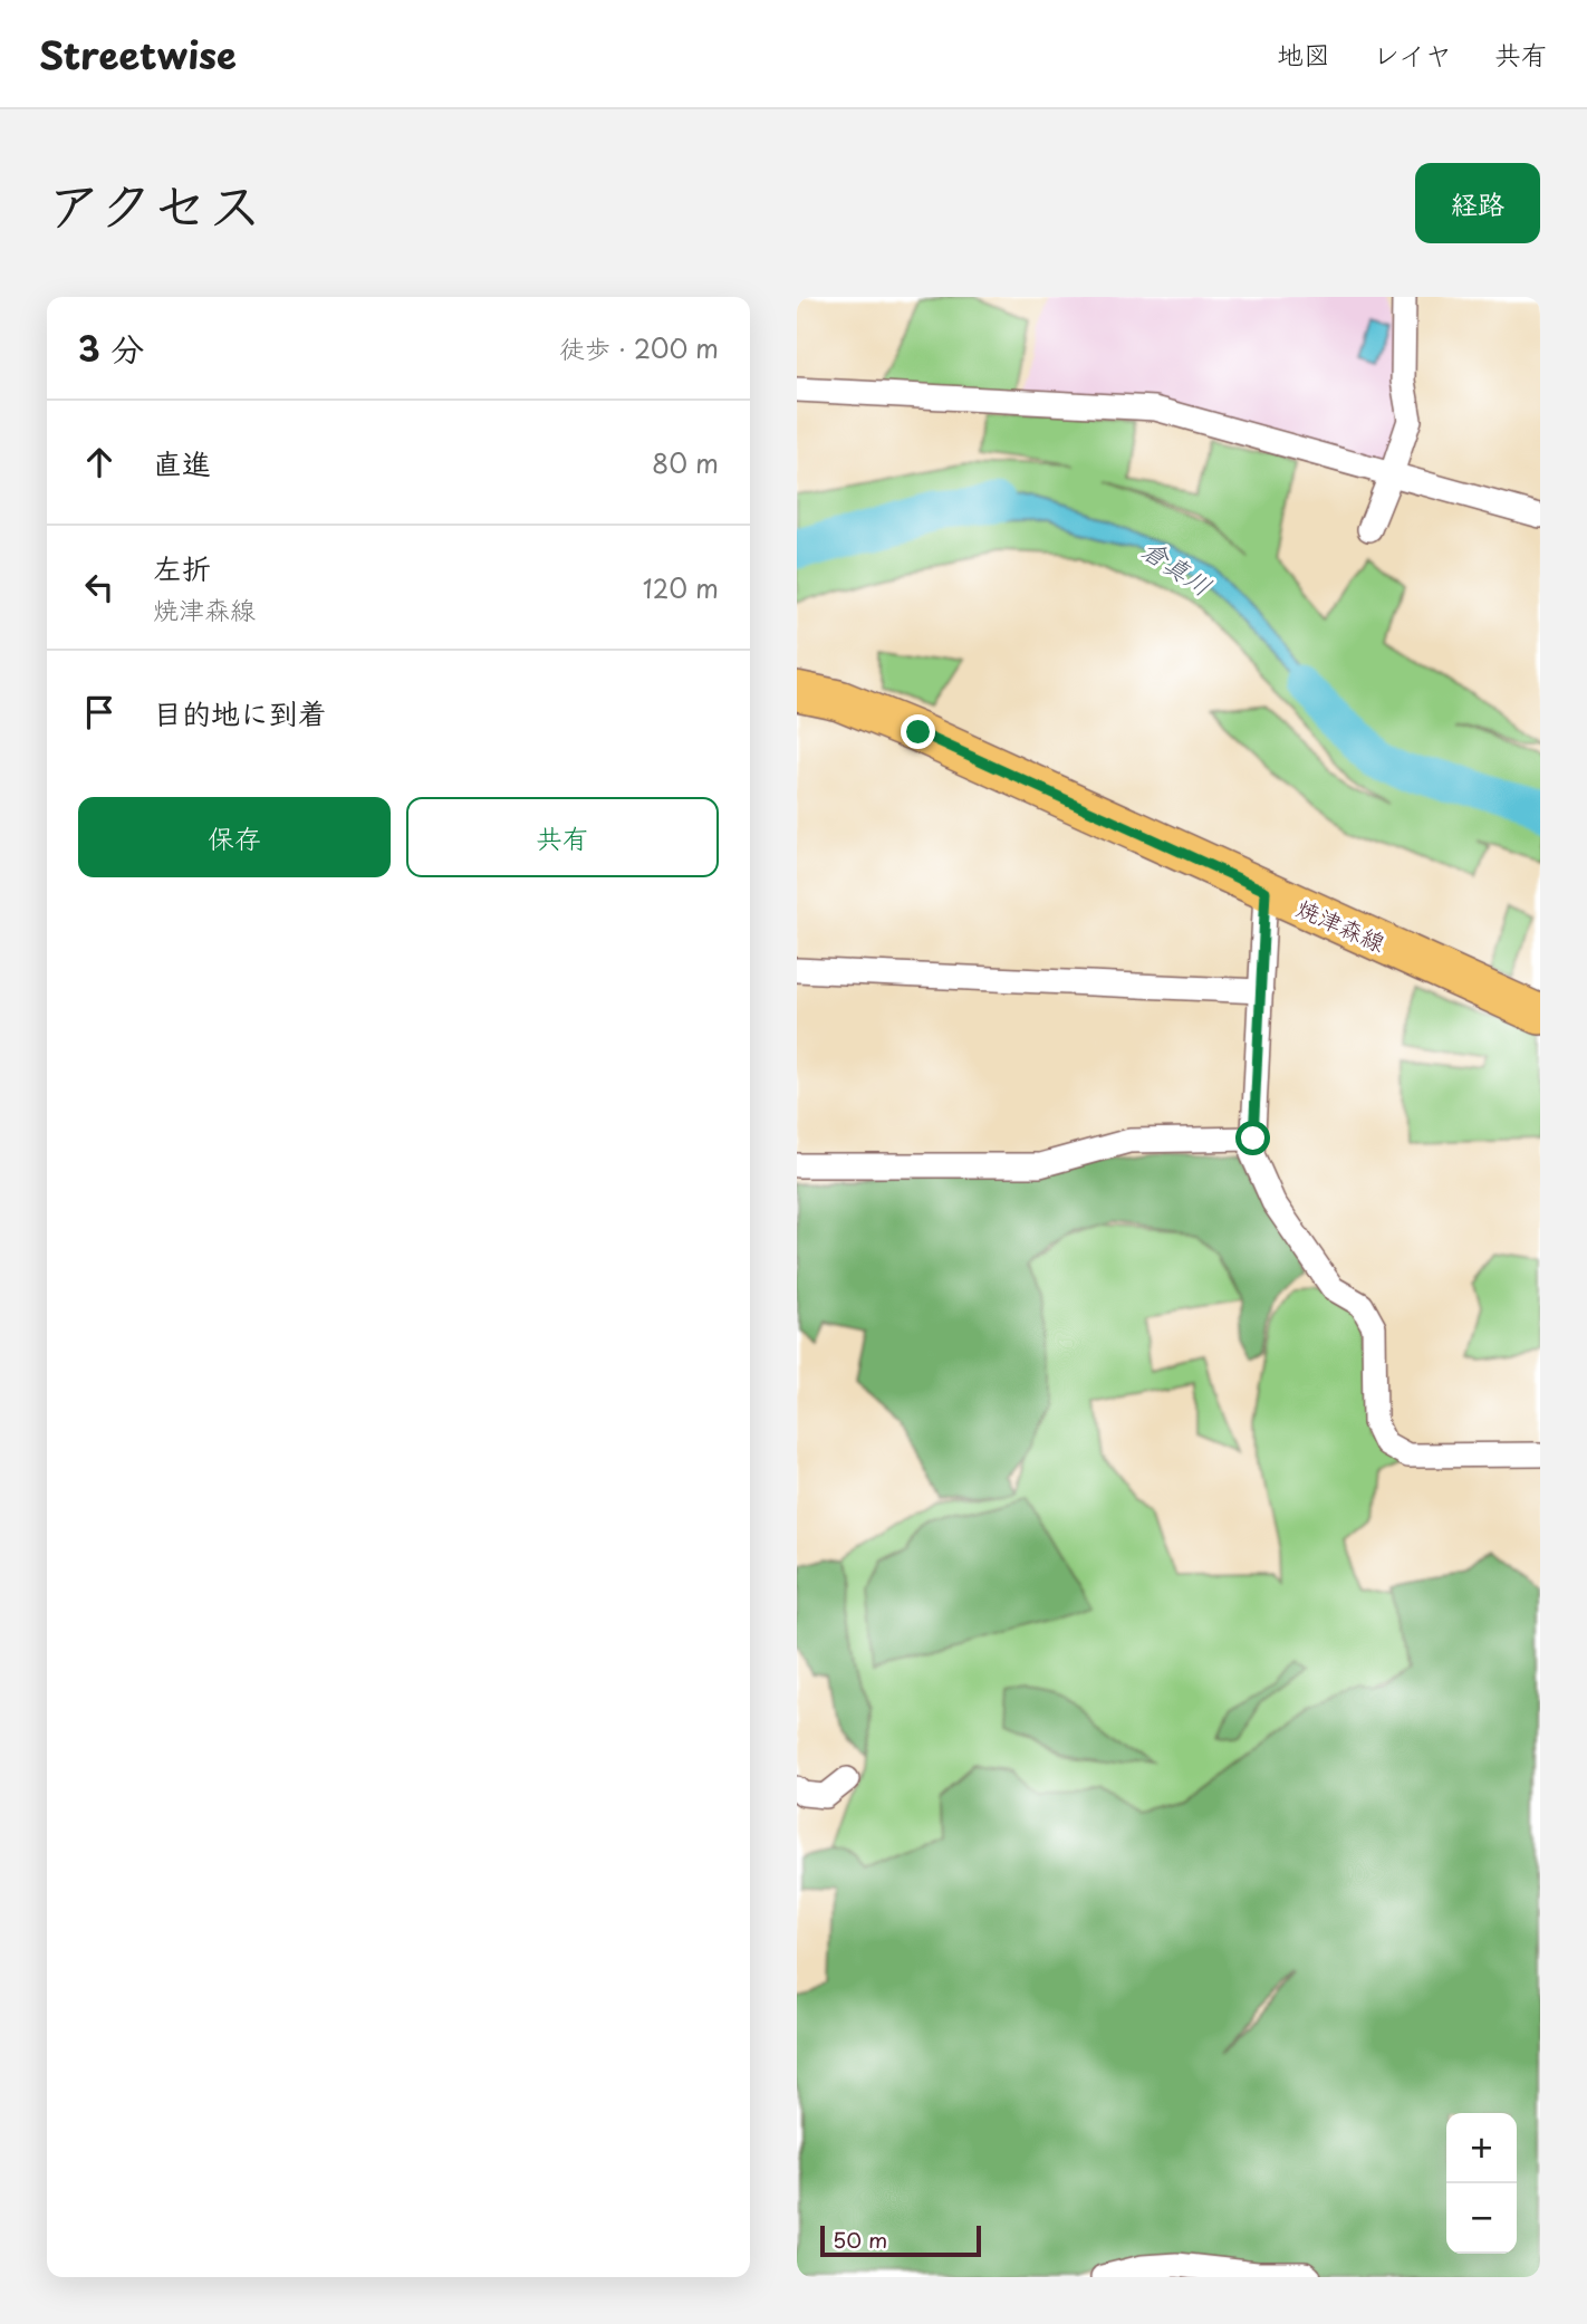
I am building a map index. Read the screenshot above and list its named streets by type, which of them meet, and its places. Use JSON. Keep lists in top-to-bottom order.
{
  "streets": {
    "main road": ["焼津森線"]
  },
  "water": ["倉真川"],
  "scale_bar": "50 m",
  "page": {
    "header": "Streetwise",
    "nav": ["地図", "レイヤ", "共有"],
    "title": "アクセス",
    "buttons": [
      "経路",
      ["保存", "共有"]
    ],
    "heading": ["3 分", "徒歩 · 200 m"],
    "list": [
      ["直進", "80 m"],
      ["左折", "焼津森線", "120 m"],
      "目的地に到着"
    ],
    "map_buttons": ["+", "−"],
    "scale": "50 m"
  }
}
